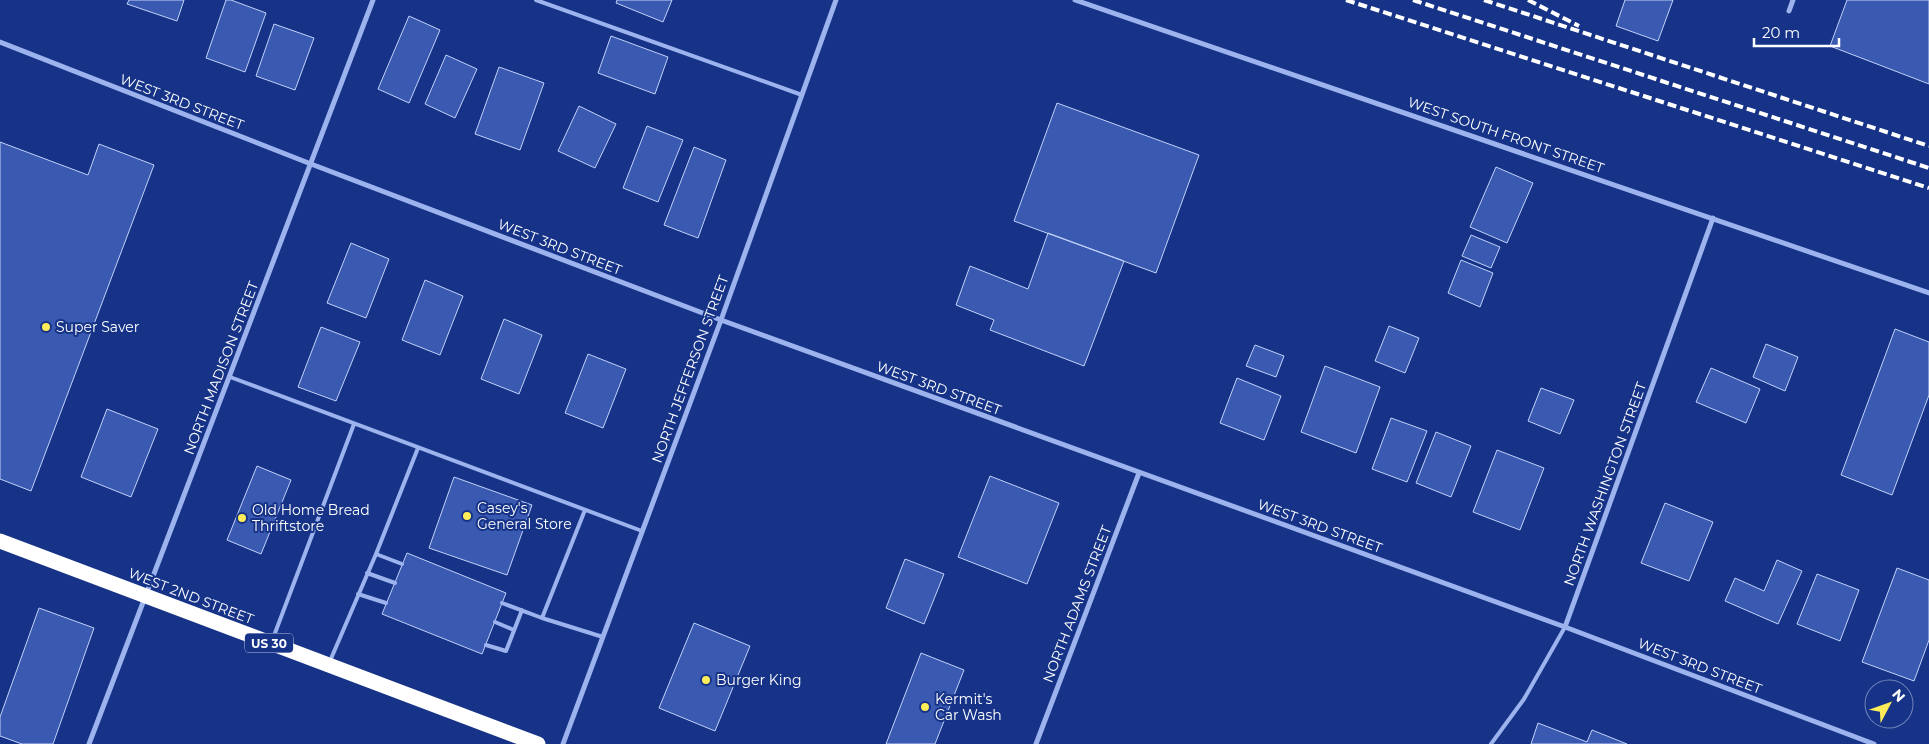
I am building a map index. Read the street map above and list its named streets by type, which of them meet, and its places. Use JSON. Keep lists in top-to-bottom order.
{
  "streets": {
    "highway": ["WEST 2ND STREET", "US 30"],
    "street": [
      "WEST 3RD STREET",
      "WEST SOUTH FRONT STREET",
      "NORTH MADISON STREET",
      "NORTH JEFFERSON STREET",
      "NORTH WASHINGTON STREET",
      "NORTH ADAMS STREET"
    ]
  },
  "crossings": [
    ["WEST 3RD STREET", "NORTH MADISON STREET"],
    ["WEST 3RD STREET", "NORTH JEFFERSON STREET"],
    ["WEST 3RD STREET", "NORTH WASHINGTON STREET"],
    ["WEST 3RD STREET", "NORTH ADAMS STREET"],
    ["WEST SOUTH FRONT STREET", "NORTH WASHINGTON STREET"],
    ["NORTH MADISON STREET", "WEST 2ND STREET"]
  ],
  "places": [
    "Super Saver",
    "Casey's General Store",
    "Old Home Bread Thriftstore",
    "Burger King",
    "Kermit's Car Wash"
  ],
  "scale_bar": "20 m",
  "north": "top right"
}
